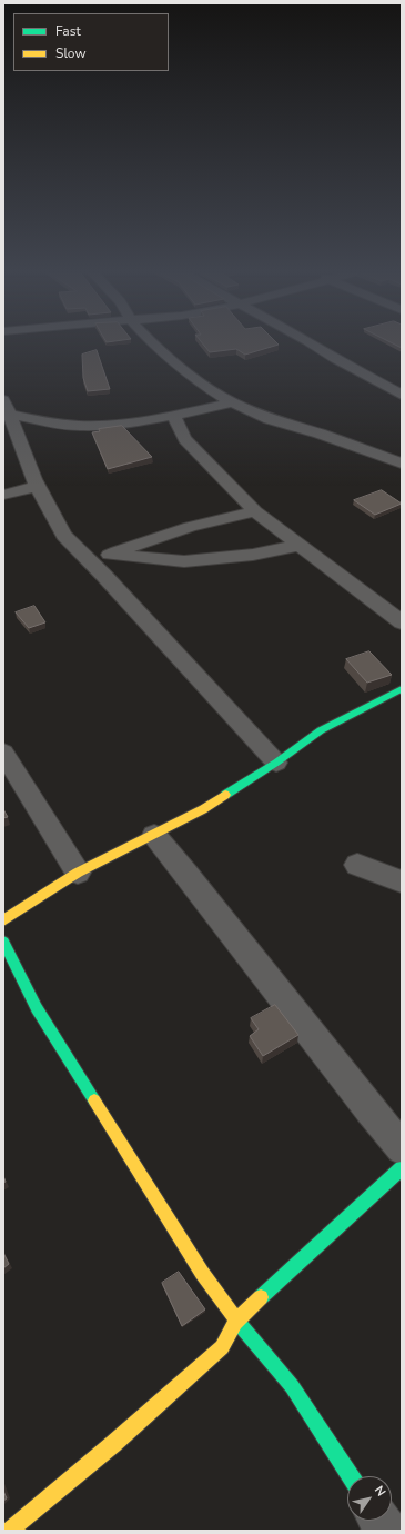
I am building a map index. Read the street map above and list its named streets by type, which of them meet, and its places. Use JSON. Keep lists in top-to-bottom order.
{
  "legend": ["Fast", "Slow"],
  "north": "top right"
}
